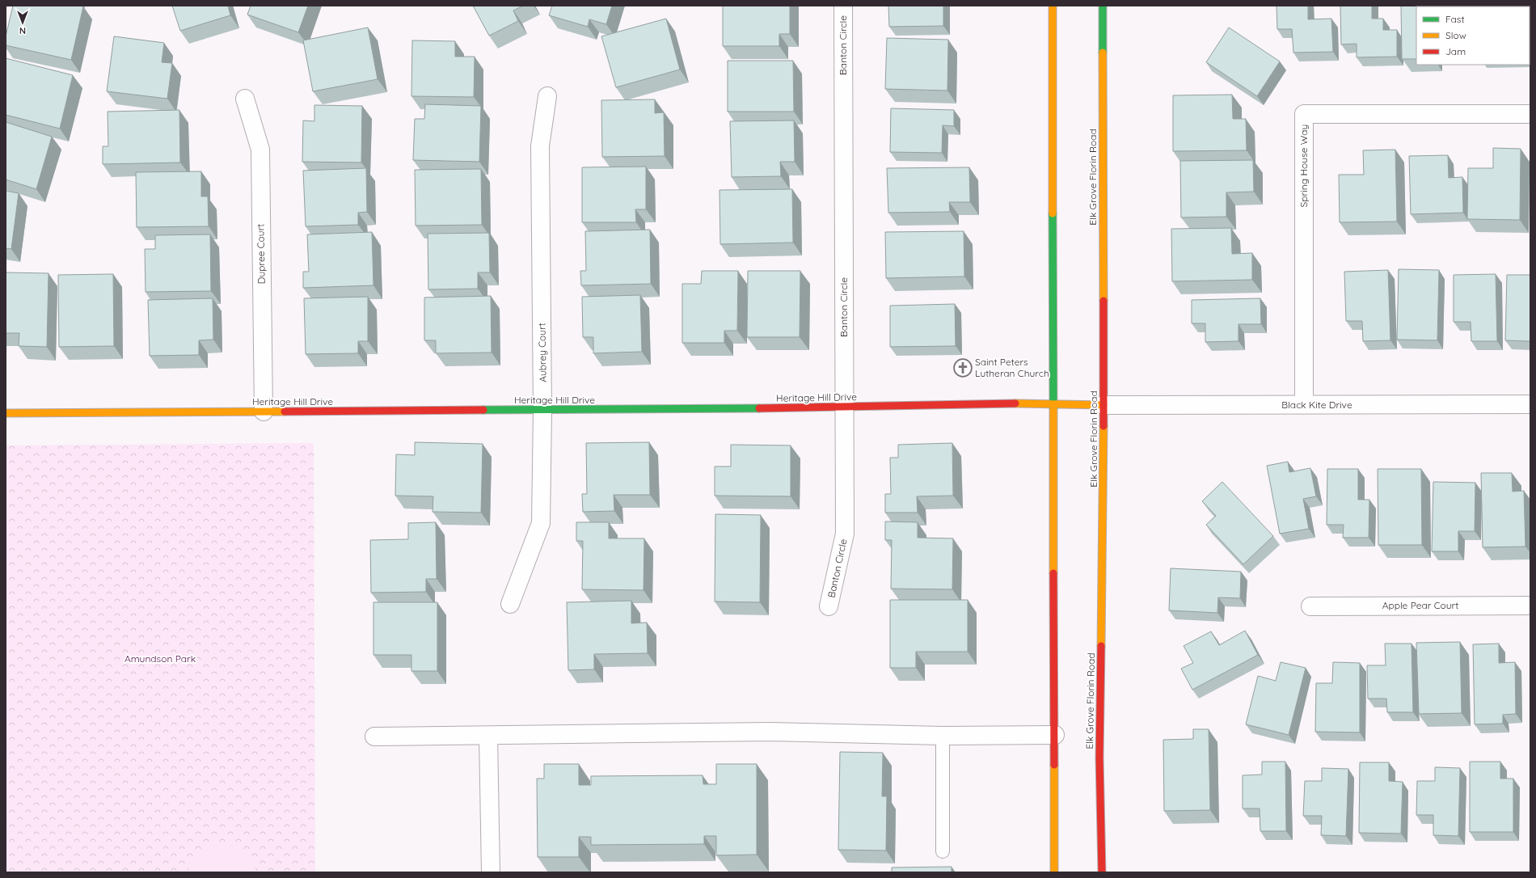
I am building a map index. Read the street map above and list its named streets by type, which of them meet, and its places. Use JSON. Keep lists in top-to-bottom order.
{
  "streets": {
    "main road": ["Elk Grove Florin Road", "Heritage Hill Drive"],
    "street": [
      "Banton Circle",
      "Spring House Way",
      "Dupree Court",
      "Aubrey Court",
      "Black Kite Drive",
      "Apple Pear Court"
    ]
  },
  "crossings": [
    ["Banton Circle", "Heritage Hill Drive"],
    ["Spring House Way", "Black Kite Drive"],
    ["Elk Grove Florin Road", "Heritage Hill Drive"],
    ["Elk Grove Florin Road", "Black Kite Drive"],
    ["Dupree Court", "Heritage Hill Drive"],
    ["Aubrey Court", "Heritage Hill Drive"],
    ["Heritage Hill Drive", "Black Kite Drive"]
  ],
  "parks": ["Amundson Park"],
  "places": {
    "church": ["Saint Peters Lutheran Church"]
  },
  "legend": ["Fast", "Slow", "Jam"],
  "north": "bottom"
}
